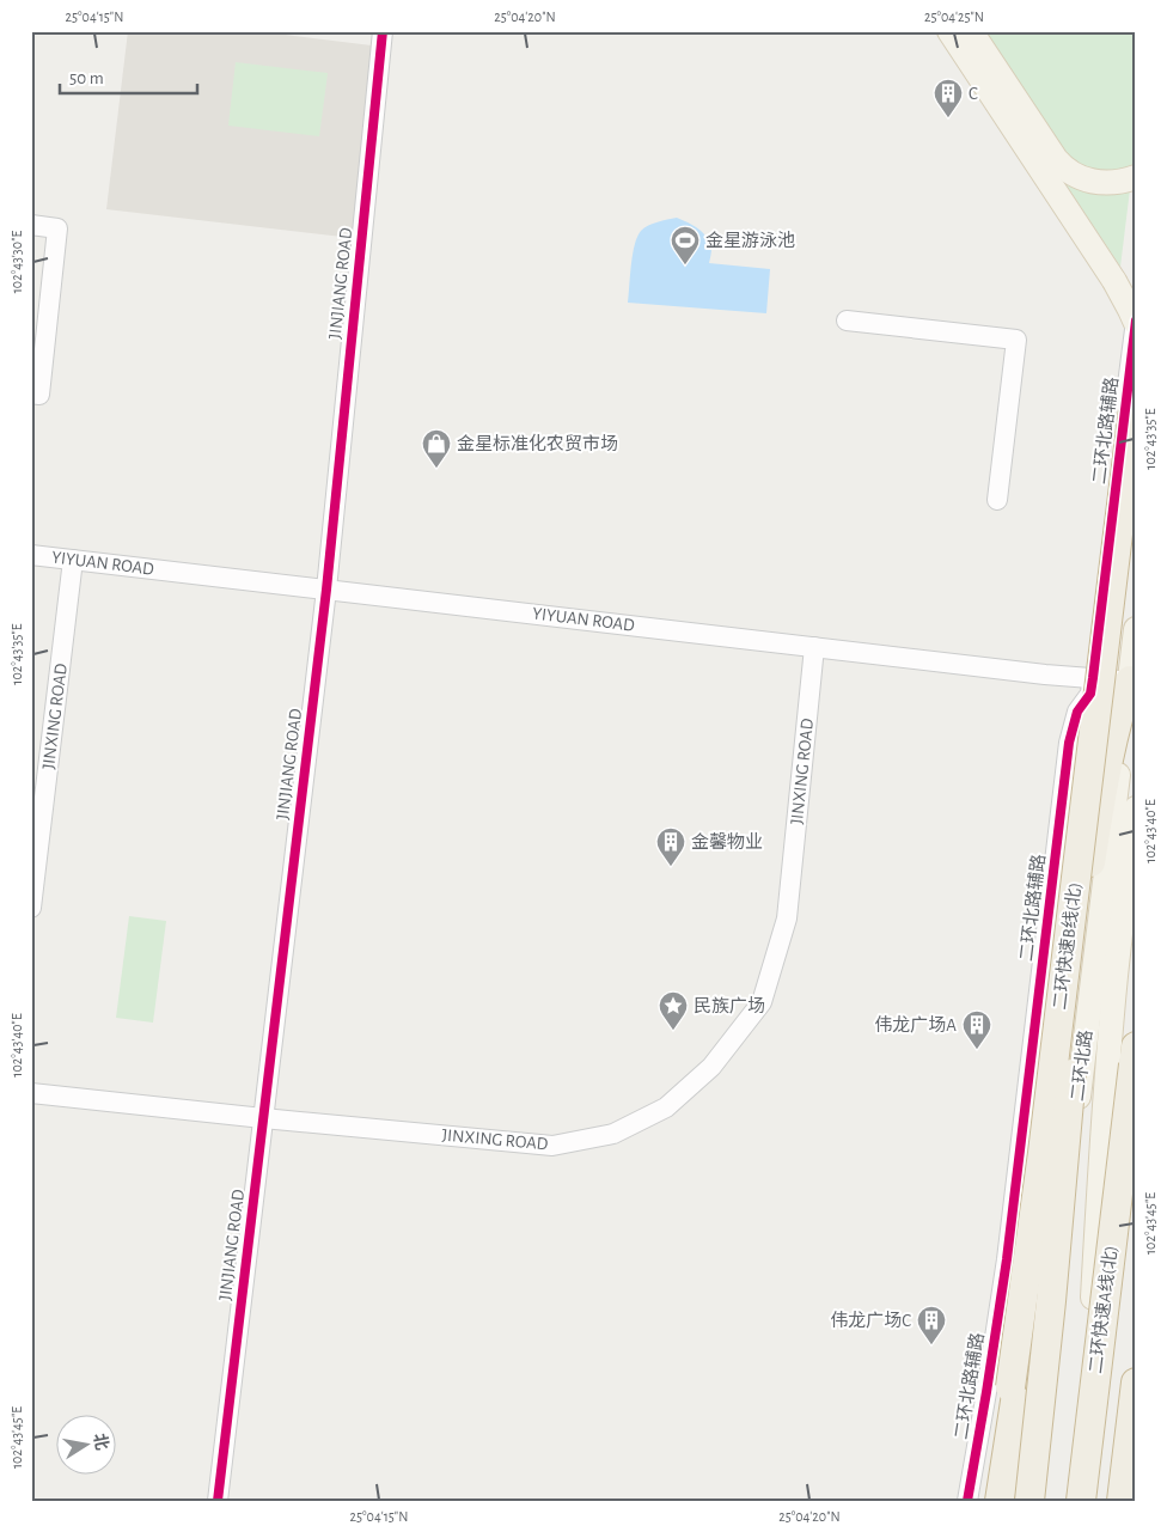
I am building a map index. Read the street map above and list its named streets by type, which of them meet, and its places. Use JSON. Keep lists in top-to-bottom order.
{
  "streets": {
    "highway": ["二环快速B线(北)", "二环快速A线(北)"],
    "main road": ["二环北路"],
    "street": [
      "JINJIANG ROAD",
      "二环北路辅路",
      "YIYUAN ROAD",
      "JINXING ROAD"
    ]
  },
  "crossings": [
    ["JINJIANG ROAD", "YIYUAN ROAD"],
    ["JINJIANG ROAD", "JINXING ROAD"],
    ["二环北路辅路", "YIYUAN ROAD"],
    ["YIYUAN ROAD", "JINXING ROAD"],
    ["YIYUAN ROAD", "二环北路"]
  ],
  "places": {
    "building": [
      "C",
      "金馨物业",
      "伟龙广场A",
      "伟龙广场C"
    ],
    "sports": ["金星游泳池"],
    "shop": ["金星标准化农贸市场"],
    "place": ["民族广场"]
  },
  "scale_bar": "50 m",
  "north": "right",
  "coordinates": [
    "25°04'15\"N",
    "25°04'20\"N",
    "25°04'25\"N",
    "102°43'30\"E",
    "102°43'35\"E",
    "102°43'40\"E",
    "102°43'45\"E"
  ]
}
